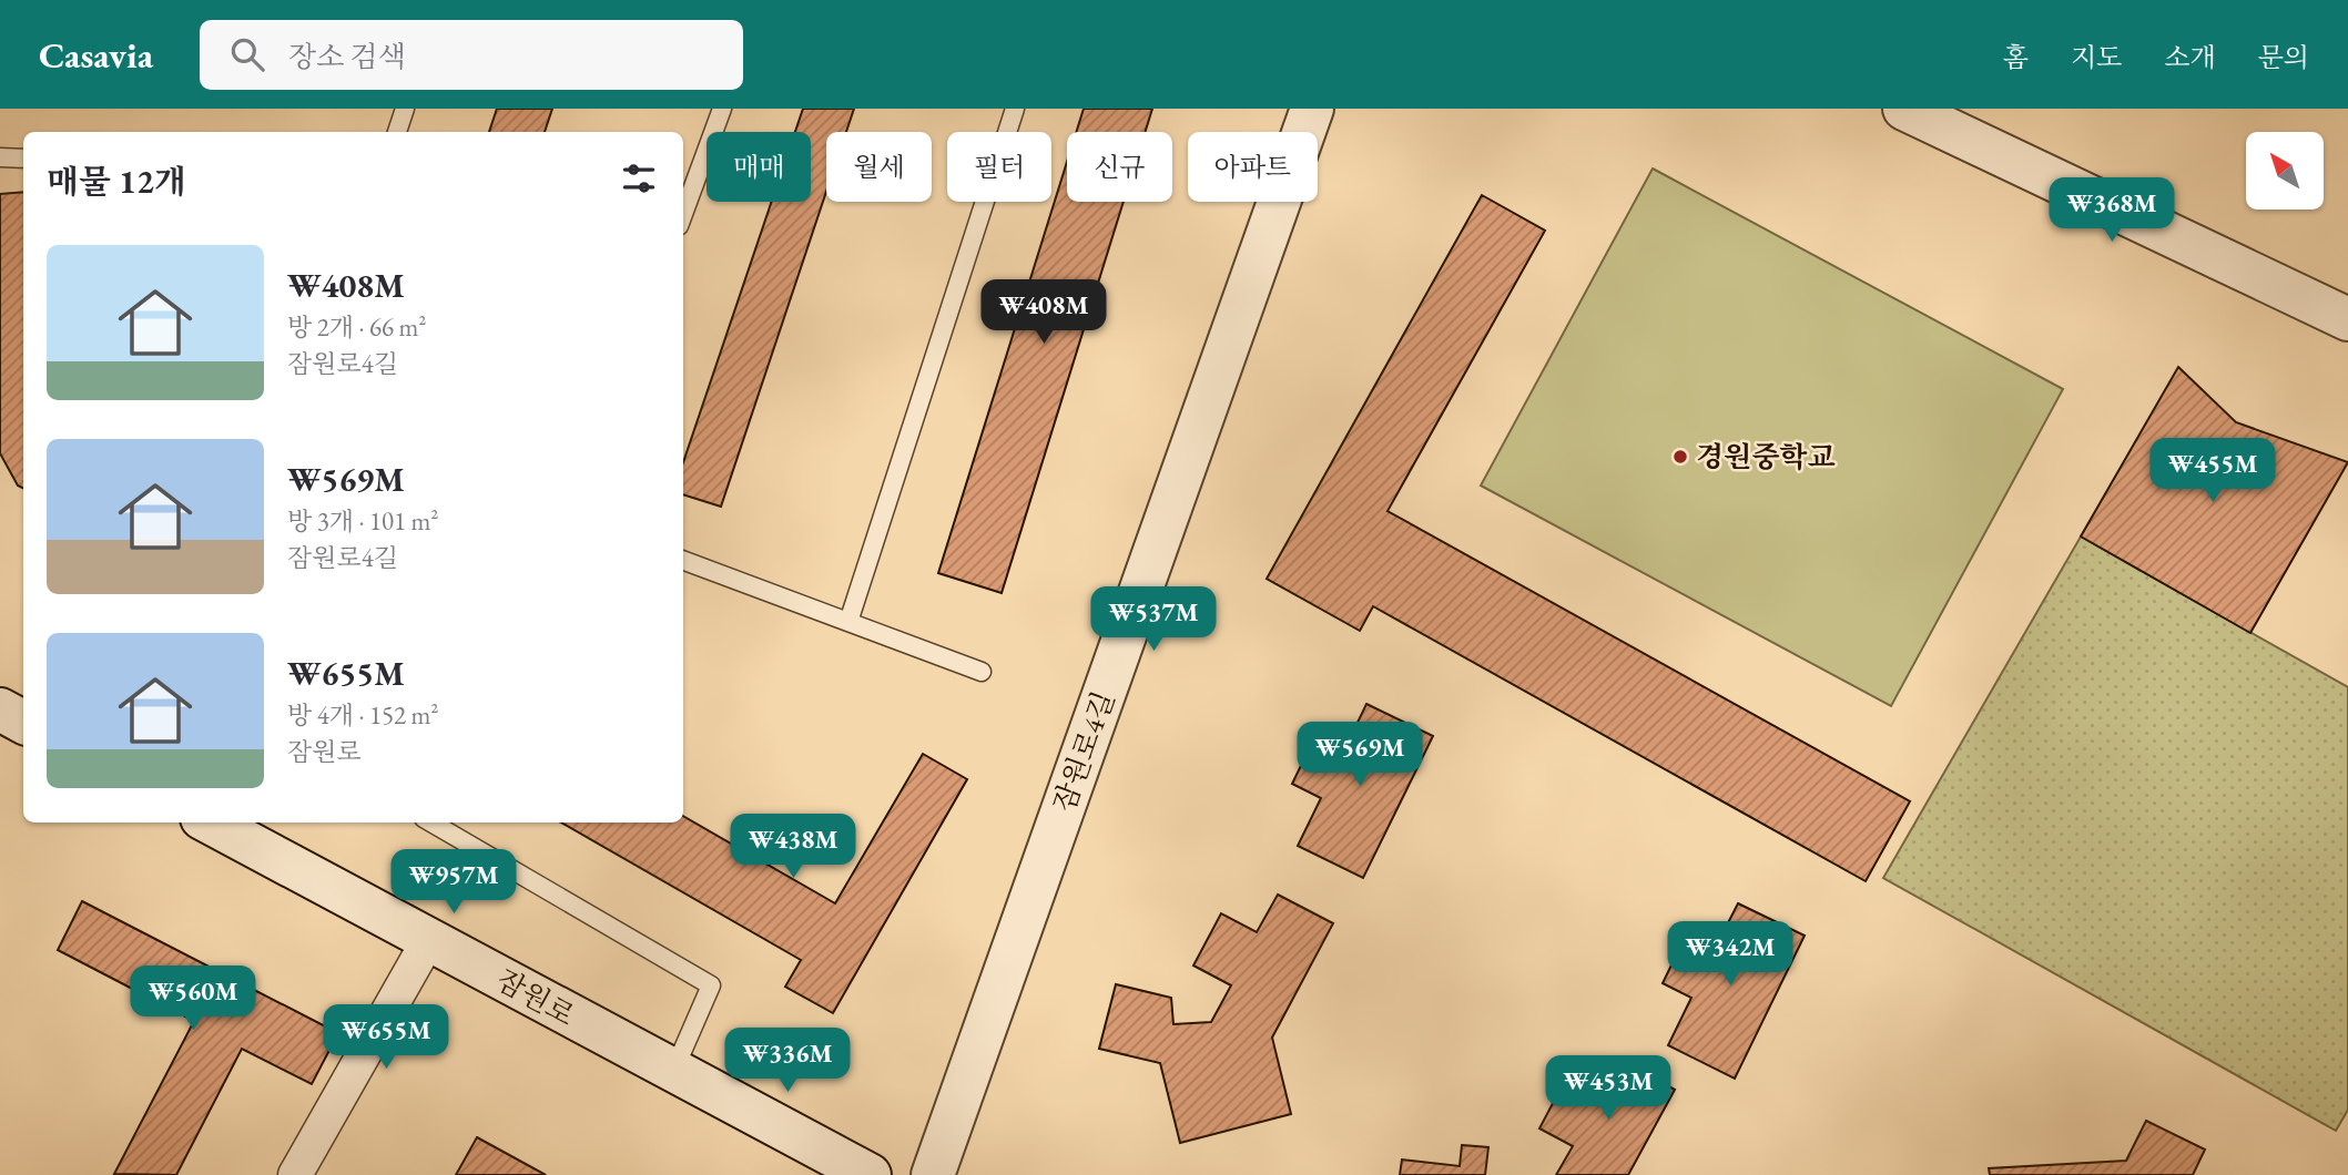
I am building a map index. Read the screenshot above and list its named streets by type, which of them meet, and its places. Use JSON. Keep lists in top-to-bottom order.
{
  "streets": {
    "street": ["잠원로4길", "잠원로"]
  },
  "places": ["경원중학교"],
  "north": "top left",
  "page": {
    "header": "Casavia",
    "search": "장소 검색",
    "nav": [
      "홈",
      "지도",
      "소개",
      "문의"
    ],
    "chip": [
      "매매",
      "월세",
      "필터",
      "신규",
      "아파트"
    ],
    "heading": "매물 12개",
    "price": [
      "₩368M",
      "₩408M",
      "₩455M",
      "₩537M",
      "₩569M",
      "₩438M",
      "₩957M",
      "₩342M",
      "₩560M",
      "₩655M",
      "₩336M",
      "₩453M"
    ],
    "list": [
      {
        "name": "₩408M",
        "note": "방 2개 · 66 m² · 잠원로4길"
      },
      {
        "name": "₩569M",
        "note": "방 3개 · 101 m² · 잠원로4길"
      },
      {
        "name": "₩655M",
        "note": "방 4개 · 152 m² · 잠원로"
      }
    ]
  }
}
